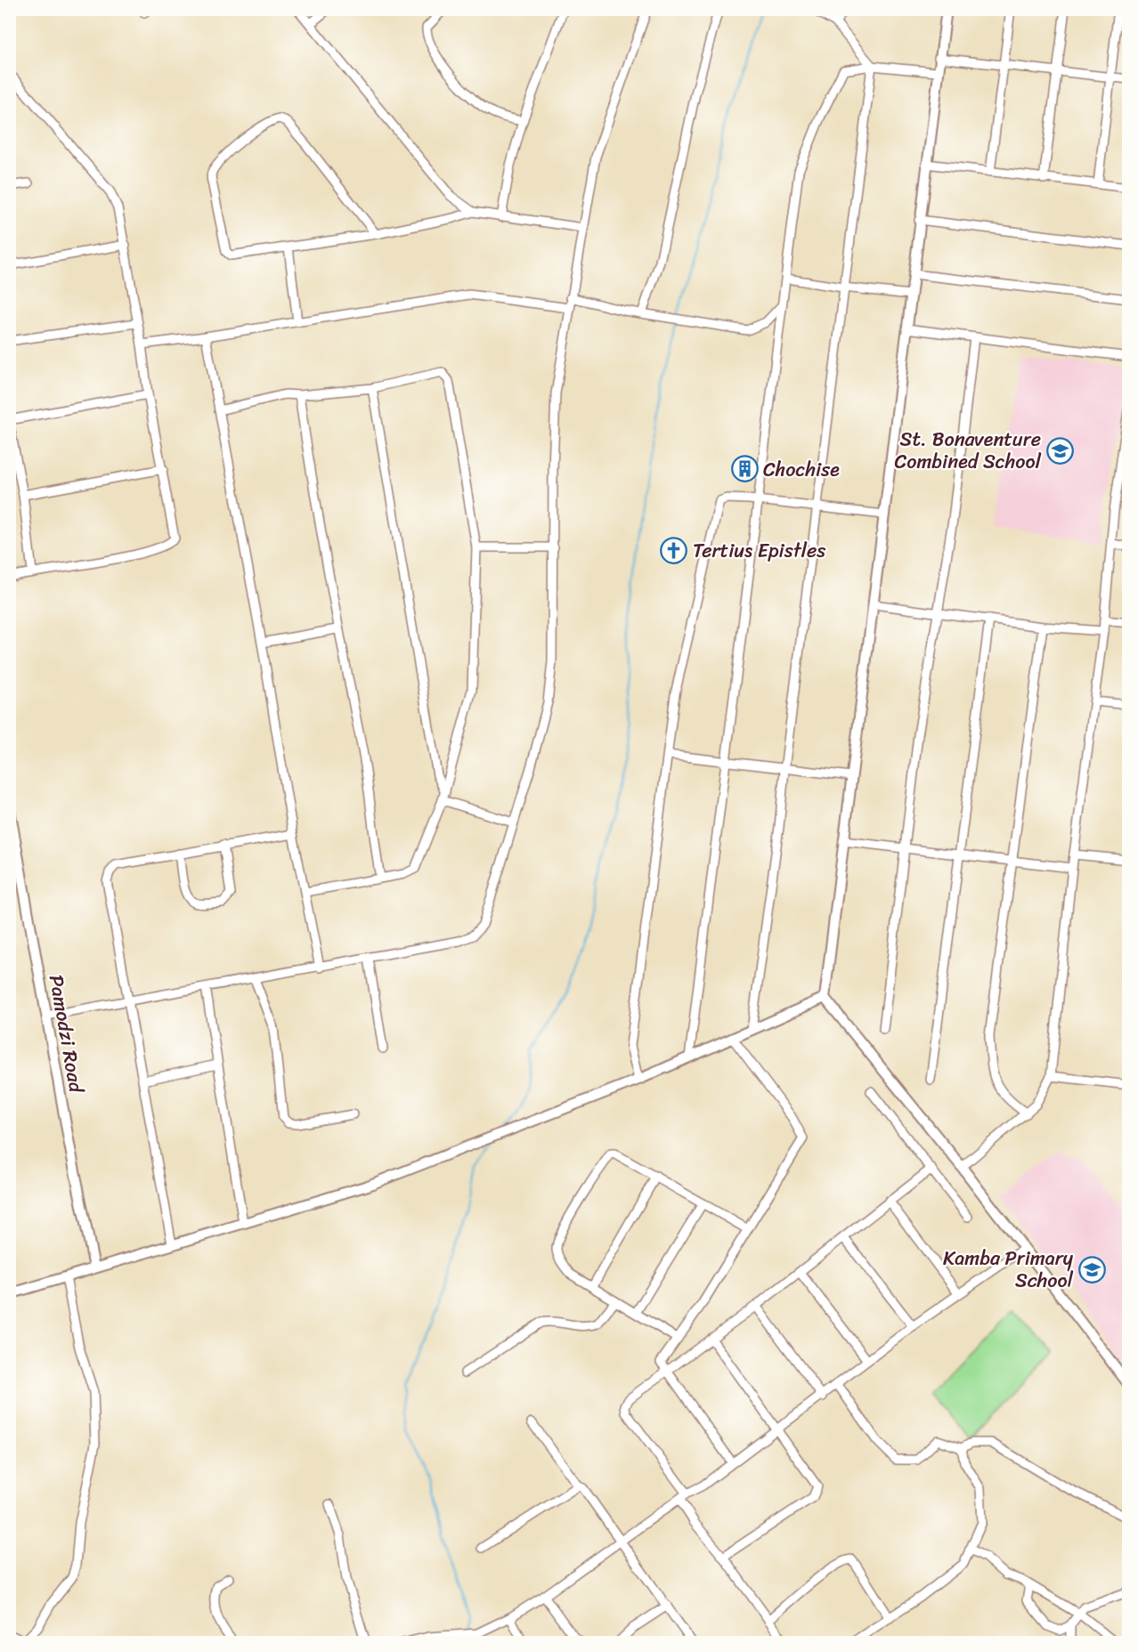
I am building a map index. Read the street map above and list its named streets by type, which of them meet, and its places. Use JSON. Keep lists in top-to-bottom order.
{
  "streets": {
    "street": ["Pamodzi Road"]
  },
  "places": {
    "school or university": ["St. Bonaventure Combined School", "Kamba Primary School"],
    "building": ["Chochise"],
    "church": ["Tertius Epistles"]
  }
}
